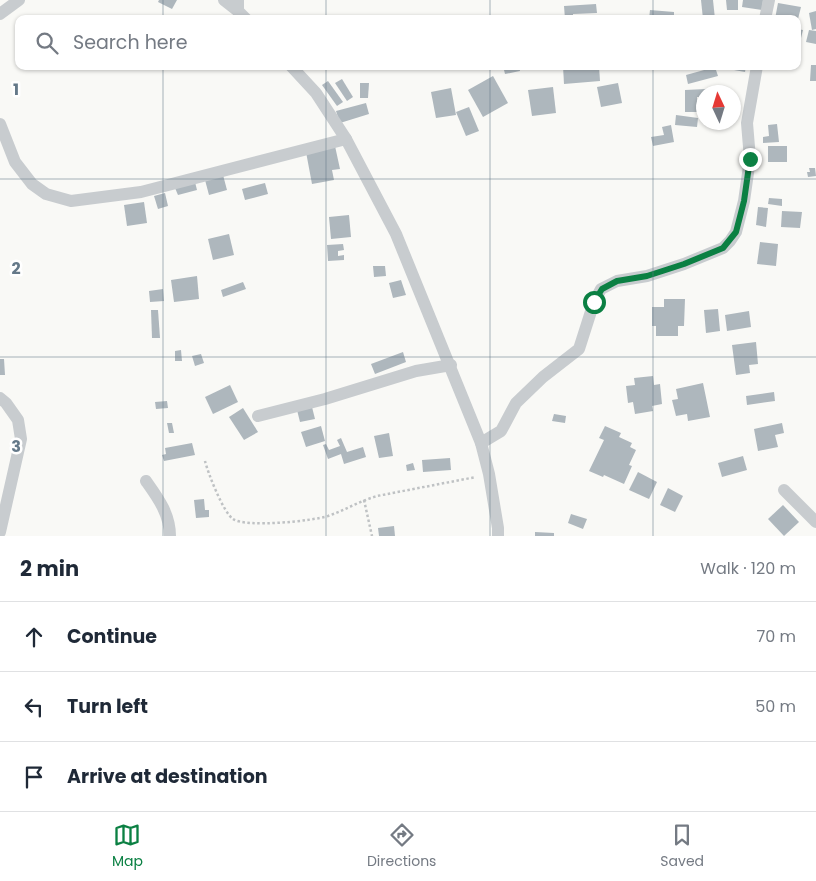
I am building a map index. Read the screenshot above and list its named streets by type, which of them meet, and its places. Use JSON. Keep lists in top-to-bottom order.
{
  "north": "top",
  "page": {
    "search": "Search here",
    "heading": ["2 min", "Walk · 120 m"],
    "list": [
      ["Continue", "70 m"],
      ["Turn left", "50 m"],
      "Arrive at destination"
    ],
    "nav": ["Map", "Directions", "Saved"]
  },
  "grid": {
    "rows": ["1", "2", "3"]
  }
}
